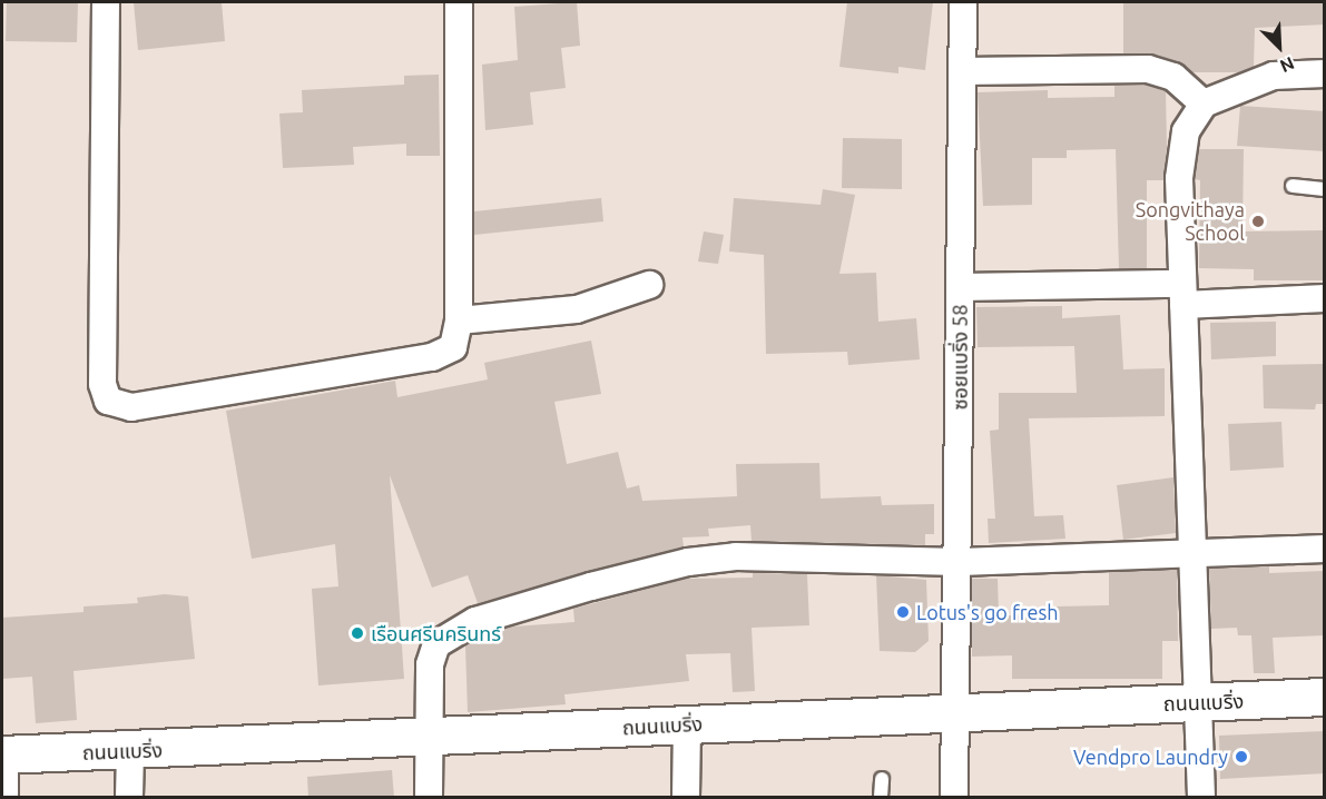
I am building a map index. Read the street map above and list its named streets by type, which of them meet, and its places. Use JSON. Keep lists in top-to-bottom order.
{
  "streets": {
    "main road": ["ถนนแบริ่ง"],
    "street": ["ซอยแบริ่ง 58"]
  },
  "crossings": [
    ["ซอยแบริ่ง 58", "ถนนแบริ่ง"]
  ],
  "places": [
    "Songvithaya School",
    "Lotus's go fresh",
    "เรือนศรีนครินทร์",
    "Vendpro Laundry"
  ],
  "north": "bottom right"
}
